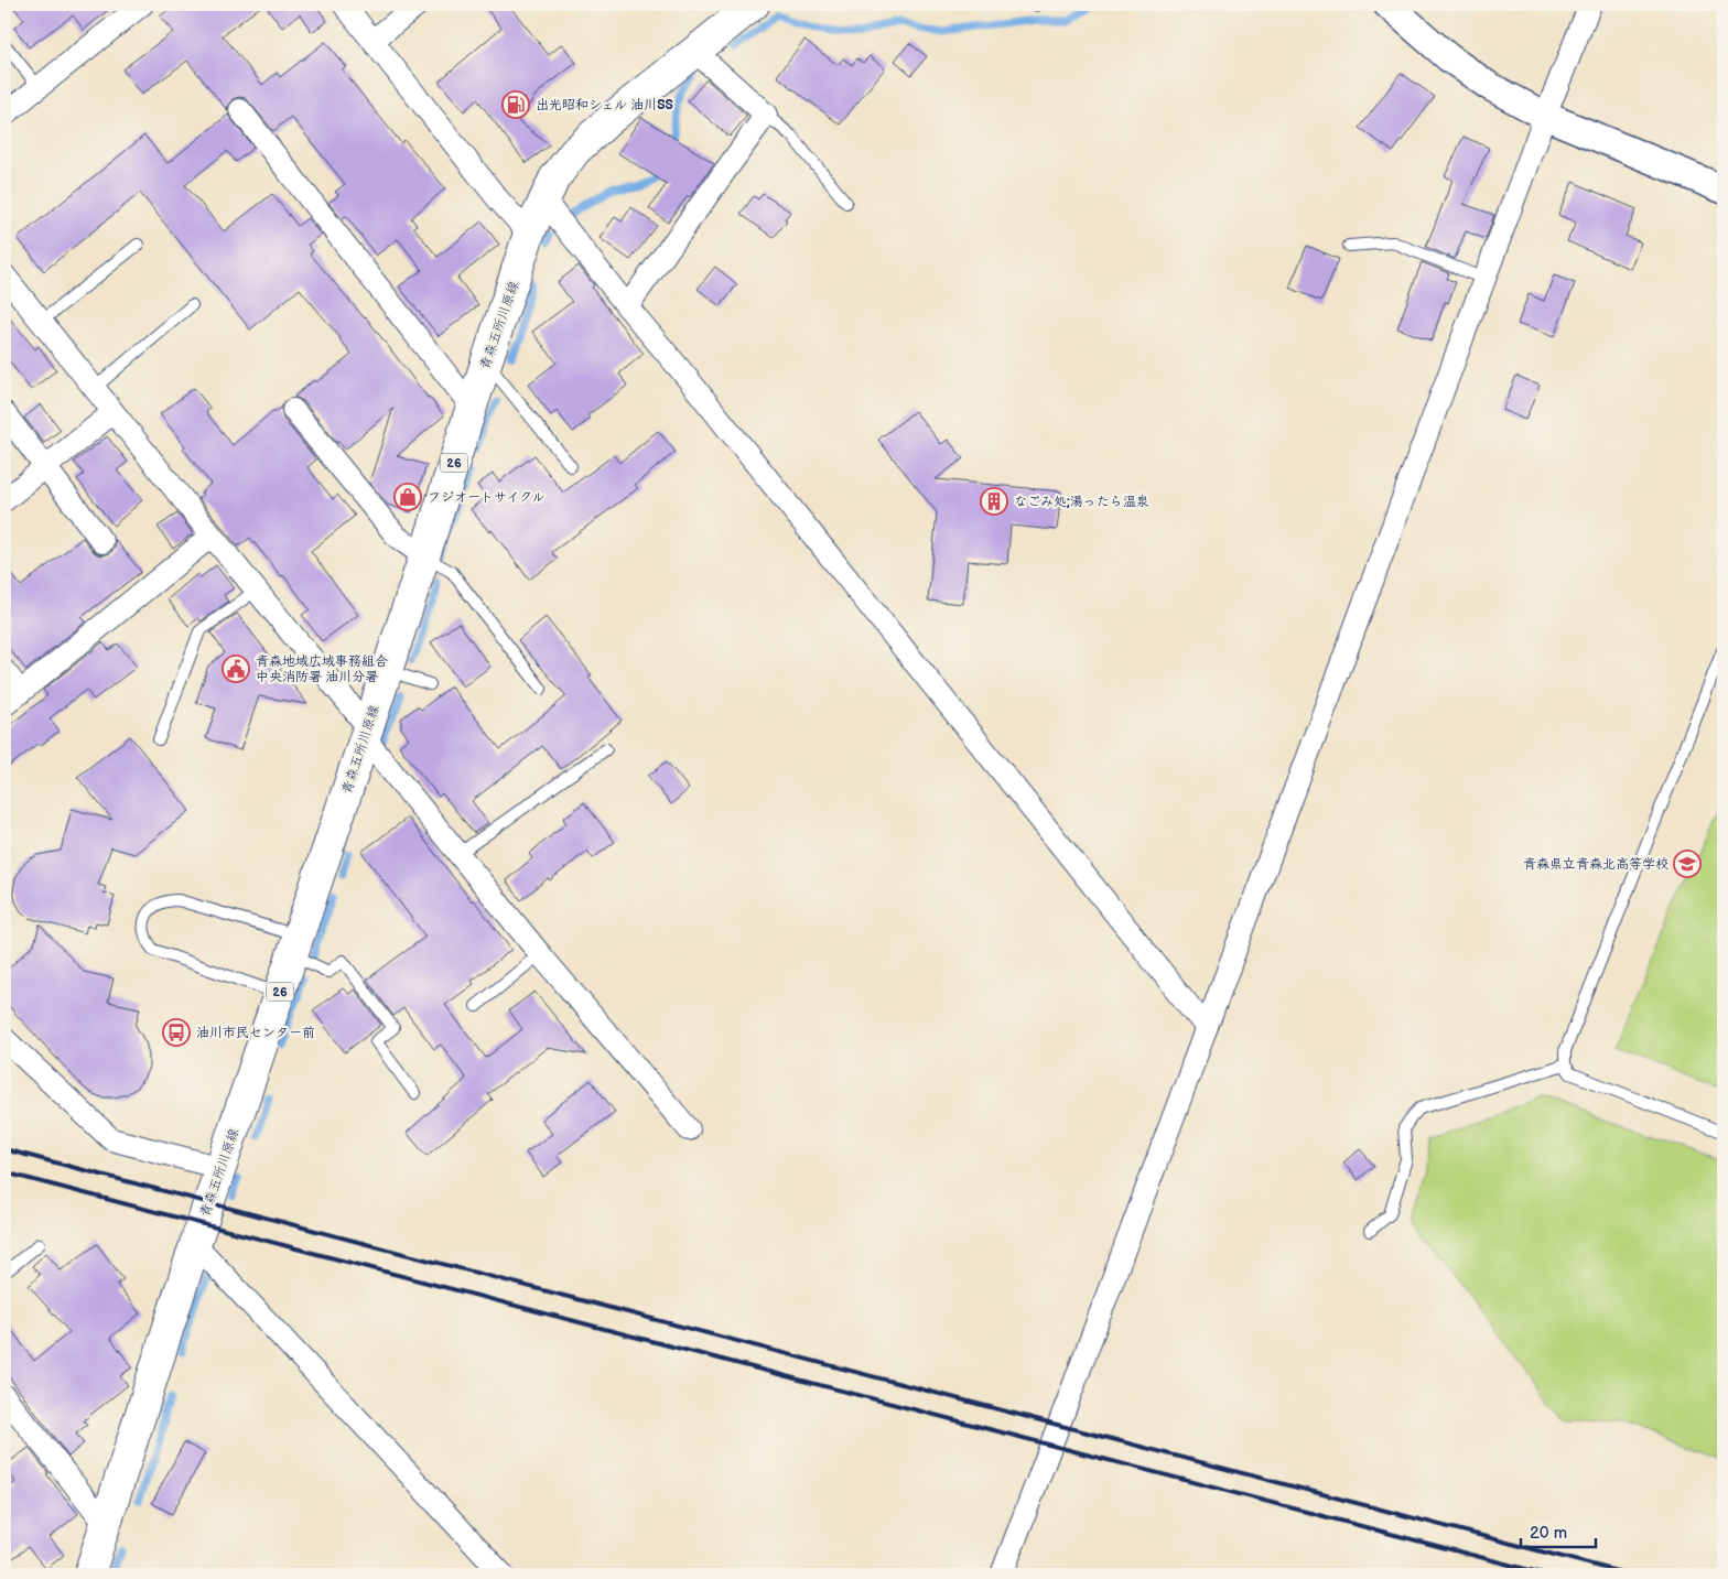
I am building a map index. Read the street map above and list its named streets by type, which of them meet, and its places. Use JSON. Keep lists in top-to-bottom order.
{
  "streets": {
    "main road": ["青森五所川原線", "26"]
  },
  "places": {
    "fuel station": ["出光昭和シェル 油川SS"],
    "shop": ["フジオートサイクル"],
    "building": ["なごみ処;湯ったら温泉"],
    "public building": ["青森地域広域事務組合 中央消防署 油川分署"],
    "school or university": ["青森県立青森北高等学校"],
    "bus stop": ["油川市民センター前"]
  },
  "scale_bar": "20 m"
}
